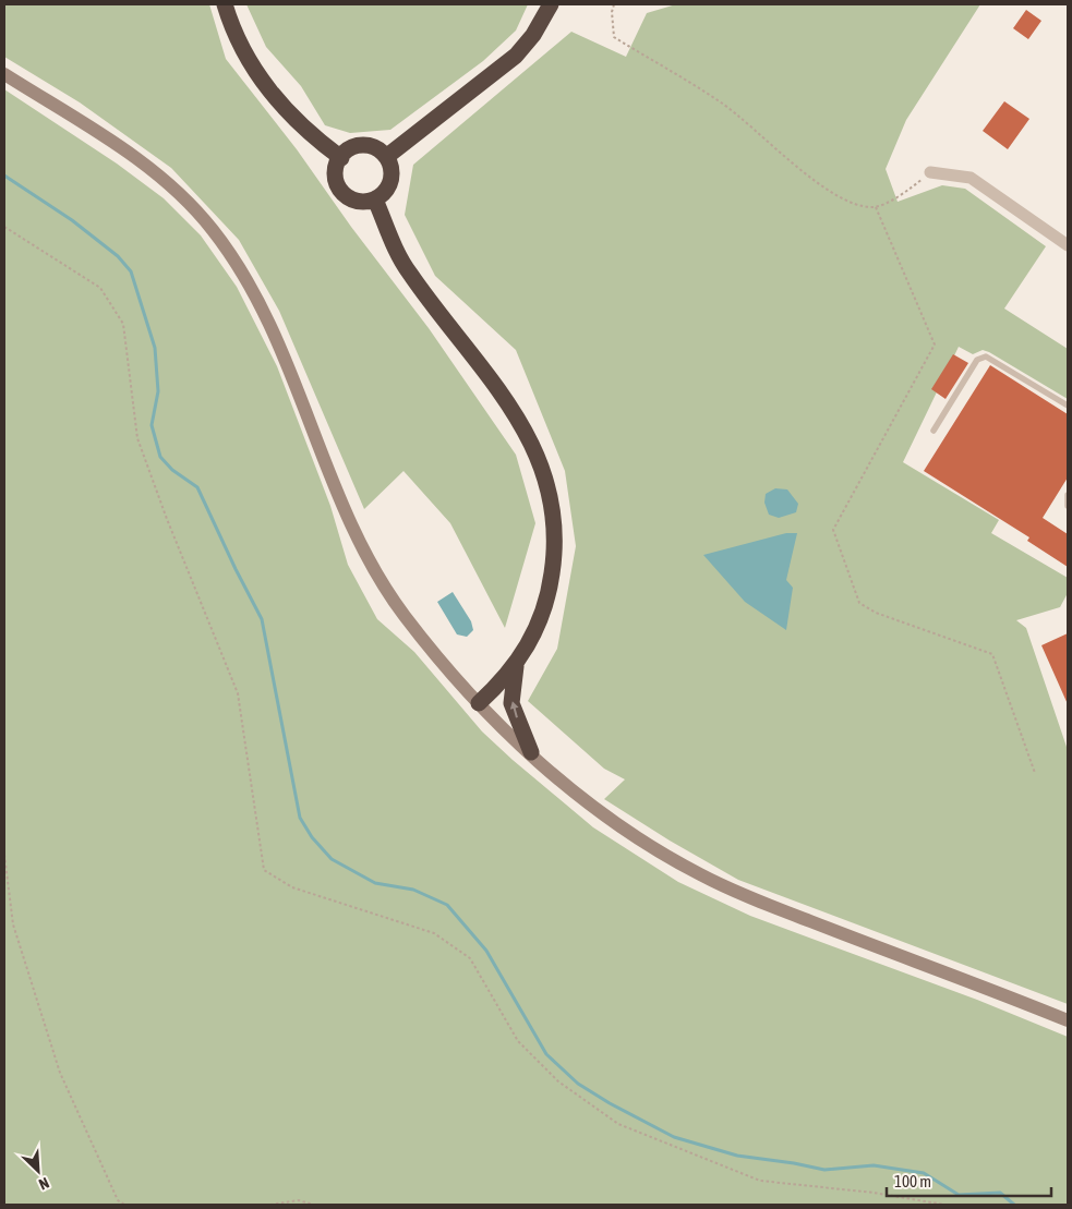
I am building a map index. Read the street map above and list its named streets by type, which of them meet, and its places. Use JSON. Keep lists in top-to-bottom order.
{
  "scale_bar": "100 m",
  "north": "bottom right"
}
